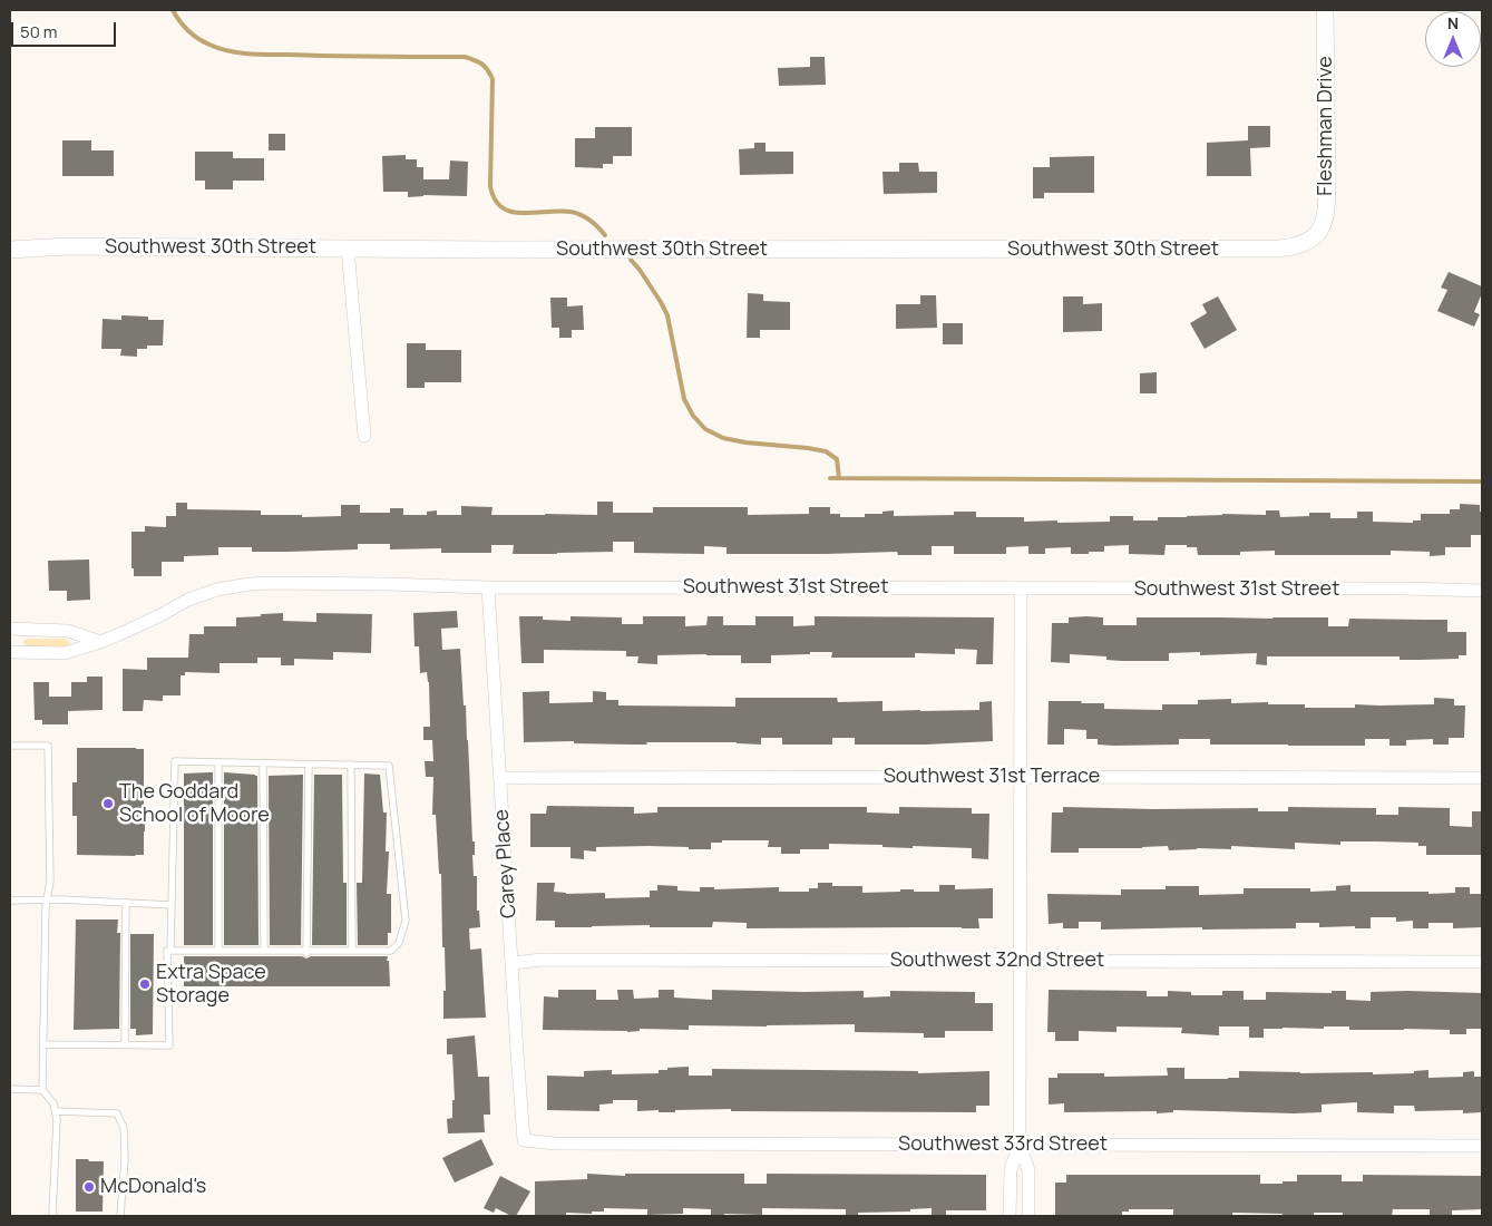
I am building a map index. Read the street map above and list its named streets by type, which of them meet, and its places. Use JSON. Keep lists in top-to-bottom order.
{
  "streets": {
    "street": [
      "Fleshman Drive",
      "Southwest 30th Street",
      "Southwest 31st Street",
      "Southwest 31st Terrace",
      "Carey Place",
      "Southwest 32nd Street",
      "Southwest 33rd Street"
    ]
  },
  "crossings": [
    ["Fleshman Drive", "Southwest 30th Street"],
    ["Southwest 31st Street", "Carey Place"],
    ["Southwest 31st Terrace", "Carey Place"],
    ["Carey Place", "Southwest 32nd Street"],
    ["Carey Place", "Southwest 33rd Street"]
  ],
  "places": ["The Goddard School of Moore", "Extra Space Storage", "McDonald's"],
  "scale_bar": "50 m",
  "north": "top"
}
